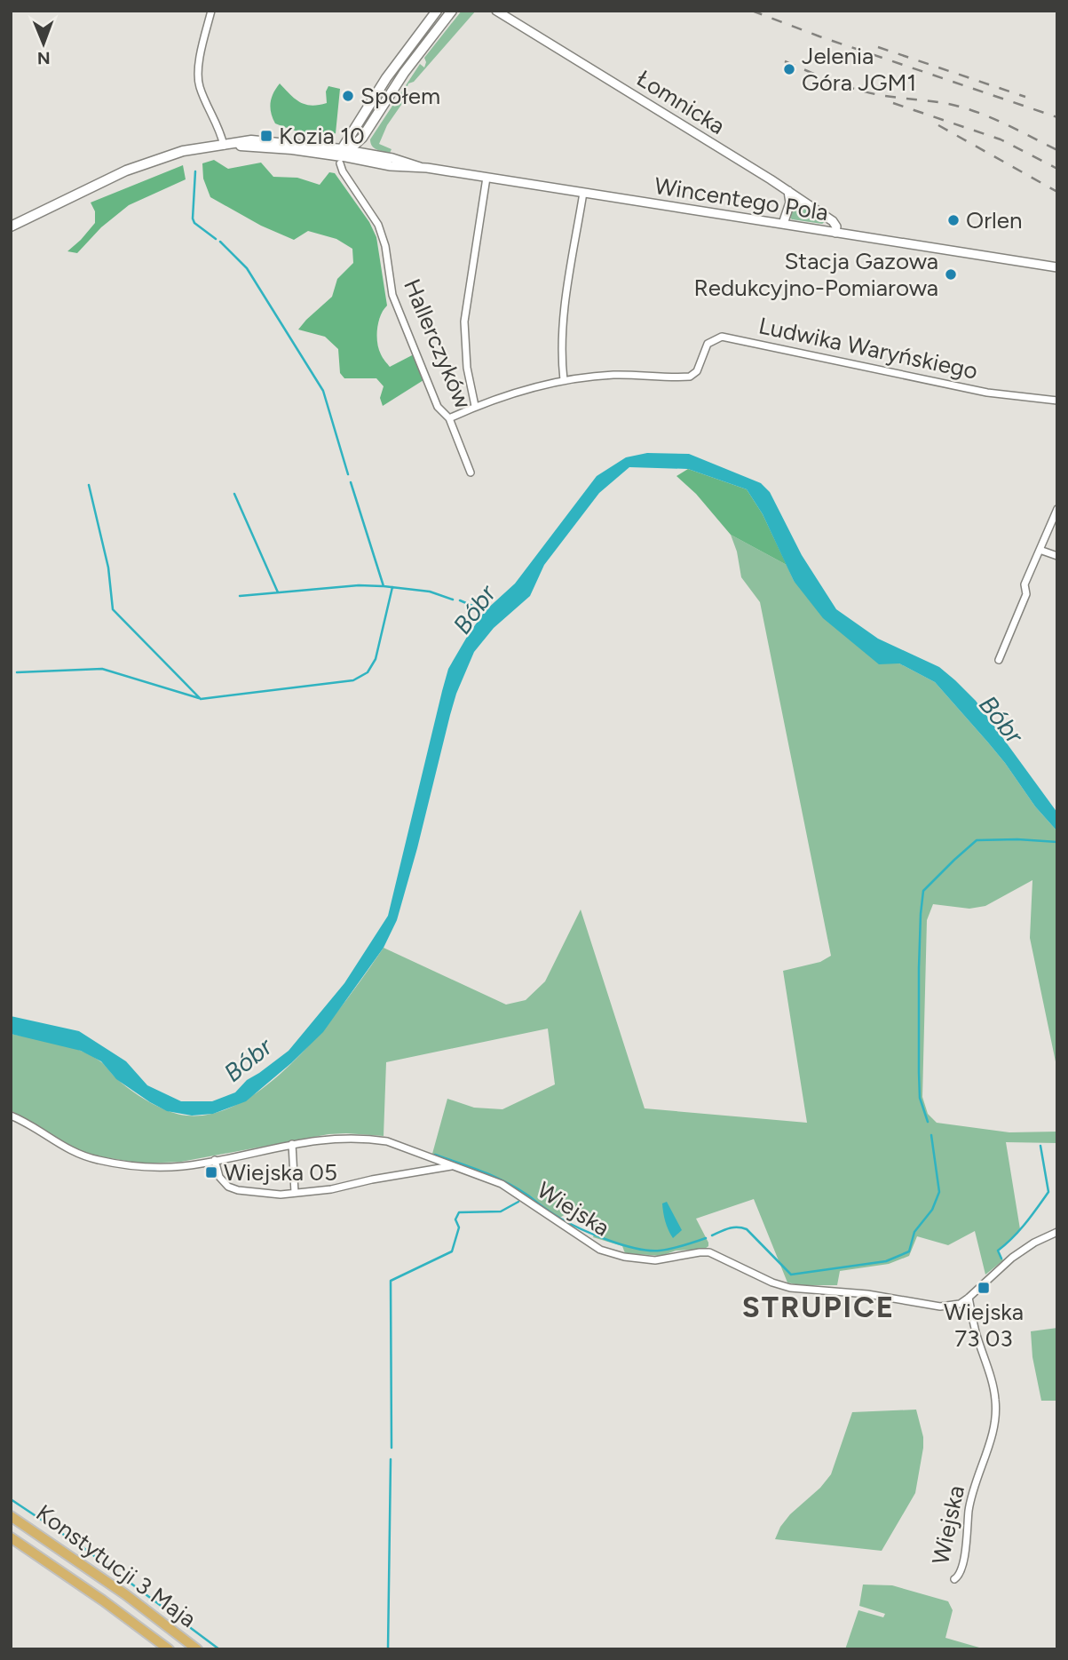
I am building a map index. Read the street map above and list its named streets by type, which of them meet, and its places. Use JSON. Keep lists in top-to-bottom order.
{
  "streets": {
    "main road": ["Wincentego Pola", "Konstytucji 3 Maja"],
    "street": [
      "Łomnicka",
      "Hallerczyków",
      "Ludwika Waryńskiego",
      "Wiejska"
    ]
  },
  "crossings": [
    ["Łomnicka", "Wincentego Pola"],
    ["Wincentego Pola", "Hallerczyków"]
  ],
  "districts": ["STRUPICE"],
  "water": ["Bóbr"],
  "places": {
    "other": [
      "Jelenia Góra JGM1",
      "Społem",
      "Orlen",
      "Stacja Gazowa Redukcyjno-Pomiarowa"
    ],
    "transit": ["Kozia 10", "Wiejska 05", "Wiejska 73 03"]
  },
  "north": "bottom"
}
